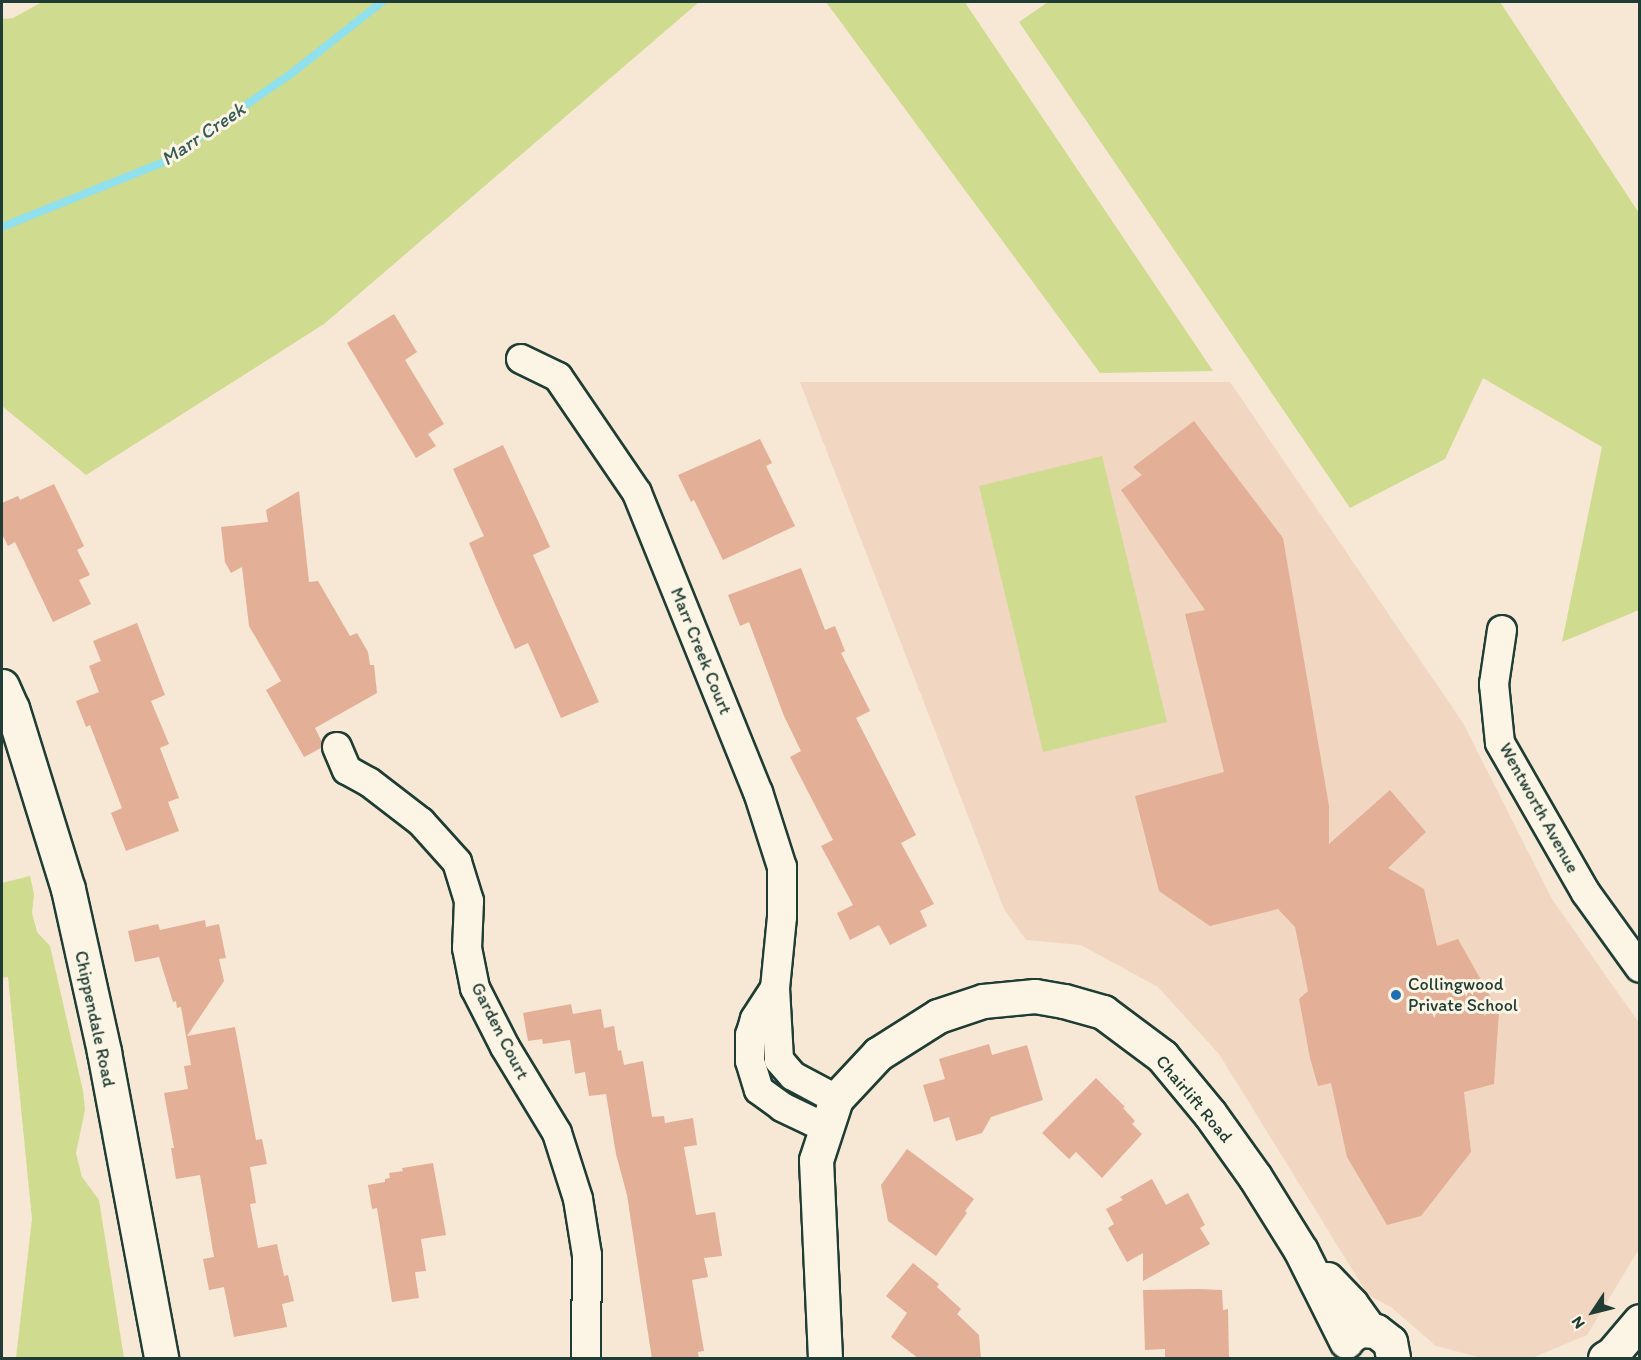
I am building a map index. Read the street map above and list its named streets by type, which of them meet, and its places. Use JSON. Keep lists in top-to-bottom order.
{
  "streets": {
    "street": [
      "Marr Creek Court",
      "Wentworth Avenue",
      "Chippendale Road",
      "Garden Court",
      "Chairlift Road"
    ]
  },
  "crossings": [
    ["Marr Creek Court", "Chairlift Road"]
  ],
  "water": ["Marr Creek"],
  "places": ["Collingwood Private School"],
  "north": "bottom left"
}
